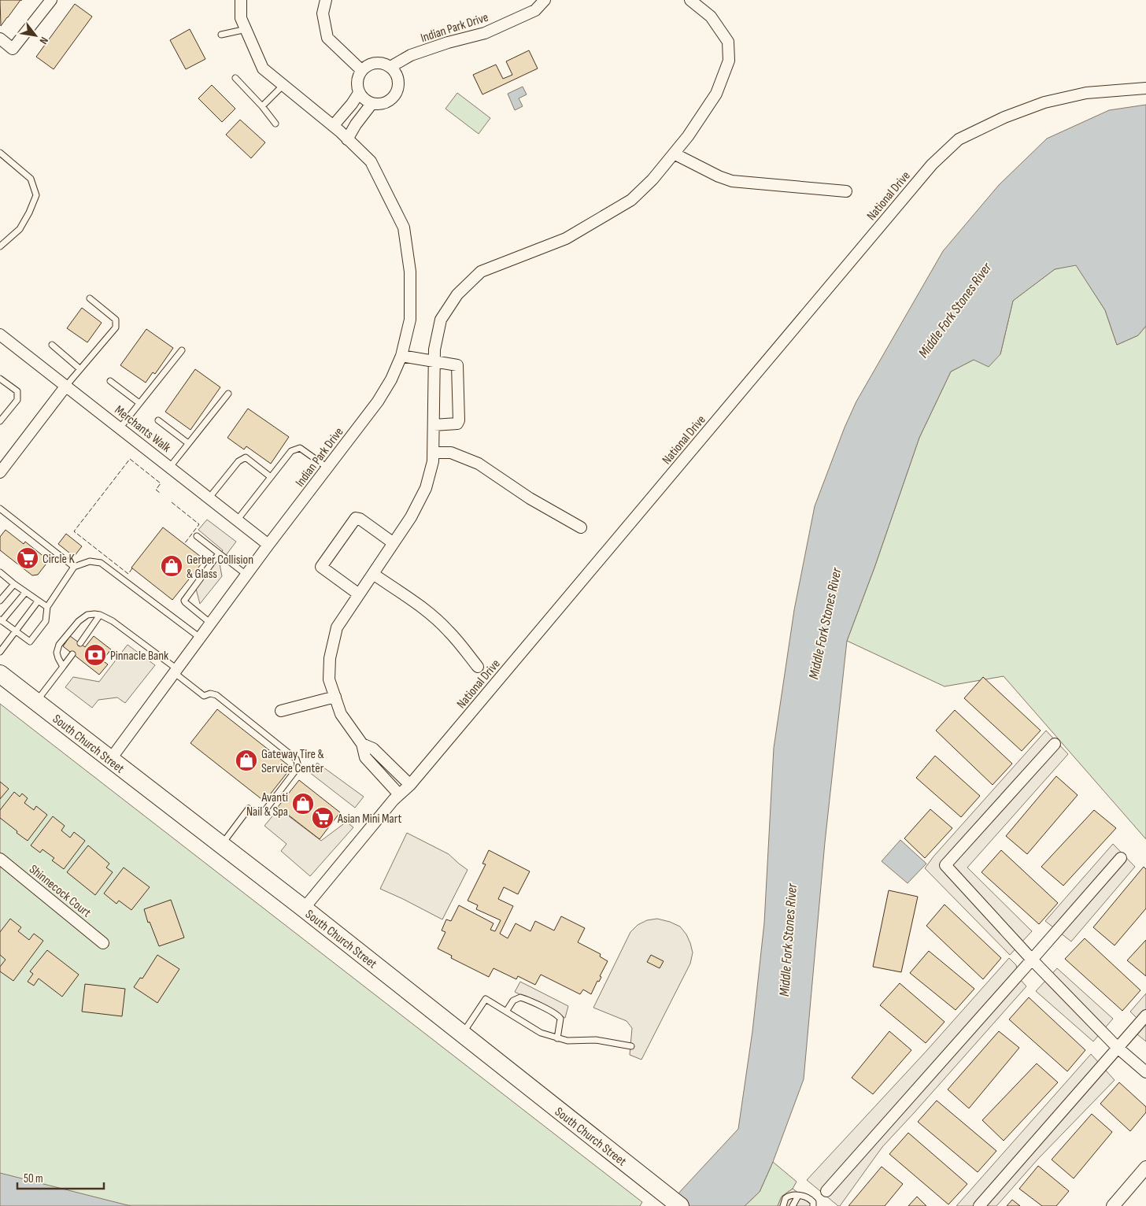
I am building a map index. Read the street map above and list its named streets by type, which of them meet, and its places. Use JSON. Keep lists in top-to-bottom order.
{
  "streets": {
    "highway": ["South Church Street"],
    "street": [
      "Indian Park Drive",
      "National Drive",
      "Merchants Walk",
      "Shinnecock Court"
    ]
  },
  "crossings": [
    ["Indian Park Drive", "Merchants Walk"],
    ["Indian Park Drive", "South Church Street"],
    ["National Drive", "South Church Street"]
  ],
  "water": ["Middle Fork Stones River"],
  "places": {
    "supermarket": ["Circle K", "Asian Mini Mart"],
    "shop": ["Gerber Collision & Glass", "Gateway Tire & Service Center", "Avanti Nail & Spa"],
    "bank": ["Pinnacle Bank"]
  },
  "scale_bar": "50 m",
  "north": "bottom right"
}
